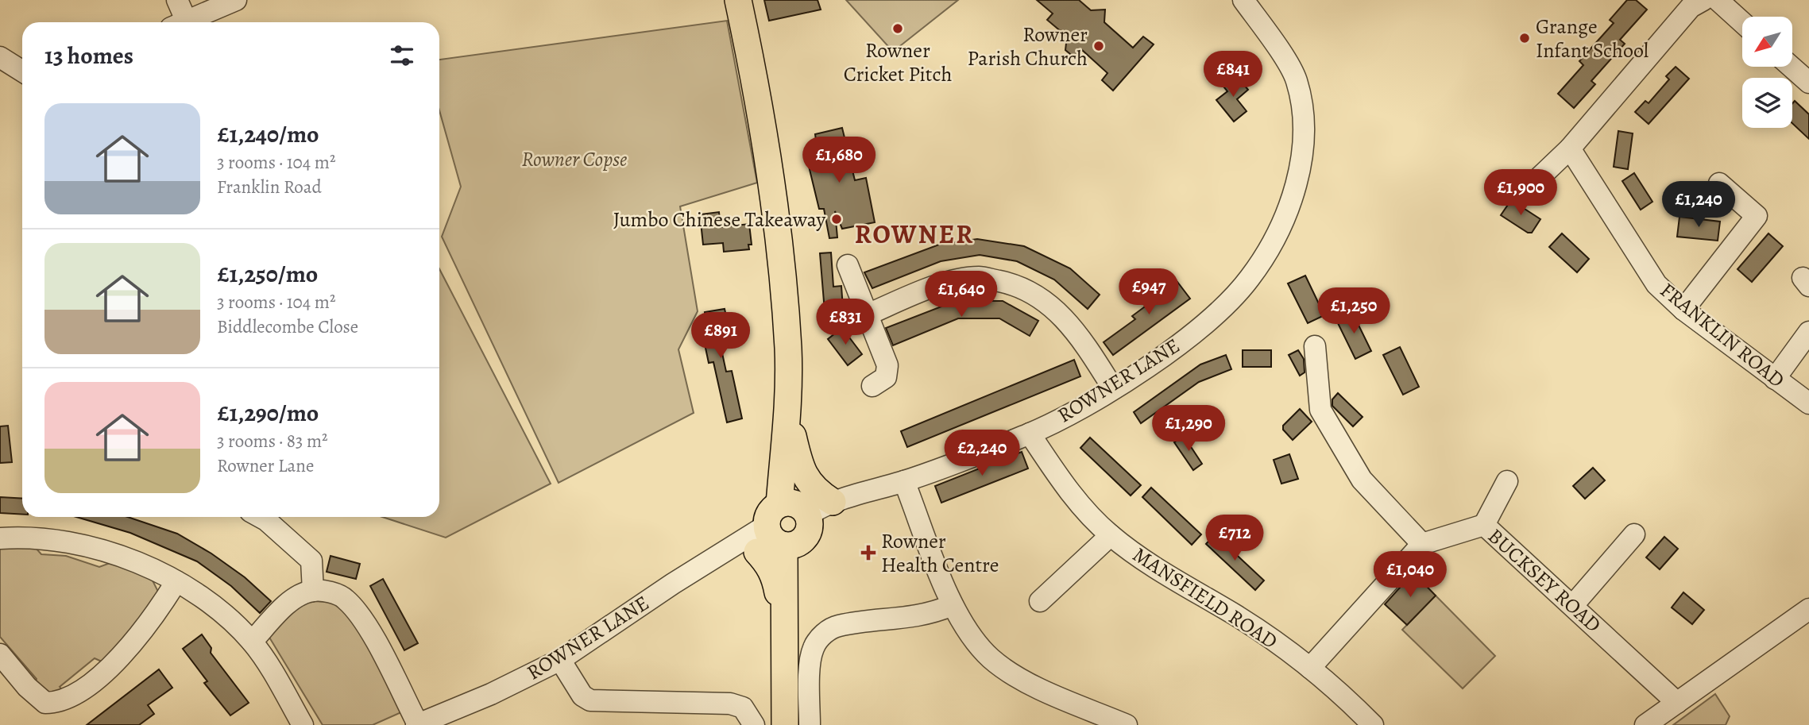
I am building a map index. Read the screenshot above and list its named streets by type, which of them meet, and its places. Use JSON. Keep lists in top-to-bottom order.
{
  "streets": {
    "street": [
      "FRANKLIN ROAD",
      "ROWNER LANE",
      "BUCKSEY ROAD",
      "MANSFIELD ROAD"
    ]
  },
  "crossings": [
    ["ROWNER LANE", "MANSFIELD ROAD"]
  ],
  "districts": ["ROWNER"],
  "parks": ["Rowner Copse"],
  "places": {
    "other": [
      "Rowner Cricket Pitch",
      "Grange Infant School",
      "Rowner Parish Church",
      "Jumbo Chinese Takeaway"
    ],
    "health": ["Rowner Health Centre"]
  },
  "north": "bottom left",
  "page": {
    "heading": "13 homes",
    "price": [
      "£841",
      "£1,680",
      "£1,900",
      "£1,240",
      "£947",
      "£1,640",
      "£1,250",
      "£831",
      "£891",
      "£1,290",
      "£2,240",
      "£712",
      "£1,040"
    ],
    "list": [
      {
        "name": "£1,240/mo",
        "note": "3 rooms · 104 m² · Franklin Road"
      },
      {
        "name": "£1,250/mo",
        "note": "3 rooms · 104 m² · Biddlecombe Close"
      },
      {
        "name": "£1,290/mo",
        "note": "3 rooms · 83 m² · Rowner Lane"
      }
    ]
  }
}
